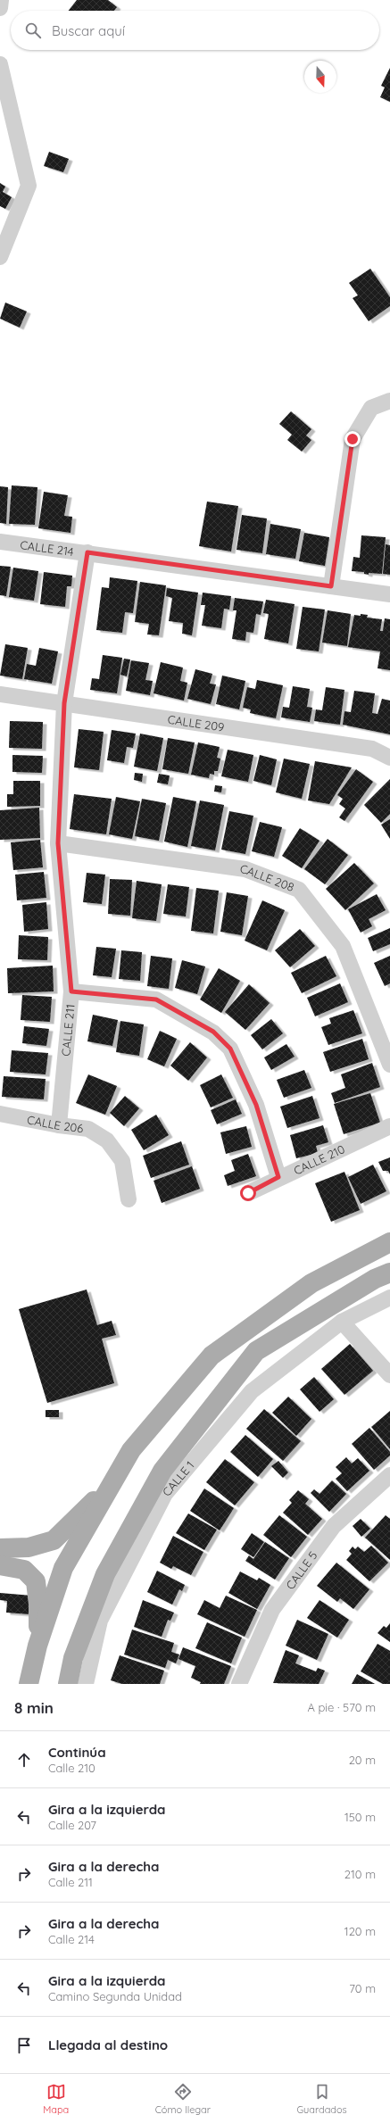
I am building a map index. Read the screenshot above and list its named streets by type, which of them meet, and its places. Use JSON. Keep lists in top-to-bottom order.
{
  "streets": {
    "street": [
      "CALLE 214",
      "CALLE 209",
      "CALLE 208",
      "CALLE 211",
      "CALLE 206",
      "CALLE 210",
      "CALLE 1",
      "CALLE 5"
    ]
  },
  "crossings": [
    ["CALLE 214", "CALLE 211"],
    ["CALLE 209", "CALLE 211"],
    ["CALLE 208", "CALLE 211"],
    ["CALLE 211", "CALLE 206"]
  ],
  "north": "bottom",
  "page": {
    "search": "Buscar aquí",
    "heading": ["8 min", "A pie · 570 m"],
    "list": [
      ["Continúa", "Calle 210", "20 m"],
      ["Gira a la izquierda", "Calle 207", "150 m"],
      ["Gira a la derecha", "Calle 211", "210 m"],
      ["Gira a la derecha", "Calle 214", "120 m"],
      ["Gira a la izquierda", "Camino Segunda Unidad", "70 m"],
      "Llegada al destino"
    ],
    "nav": ["Mapa", "Cómo llegar", "Guardados"]
  }
}
